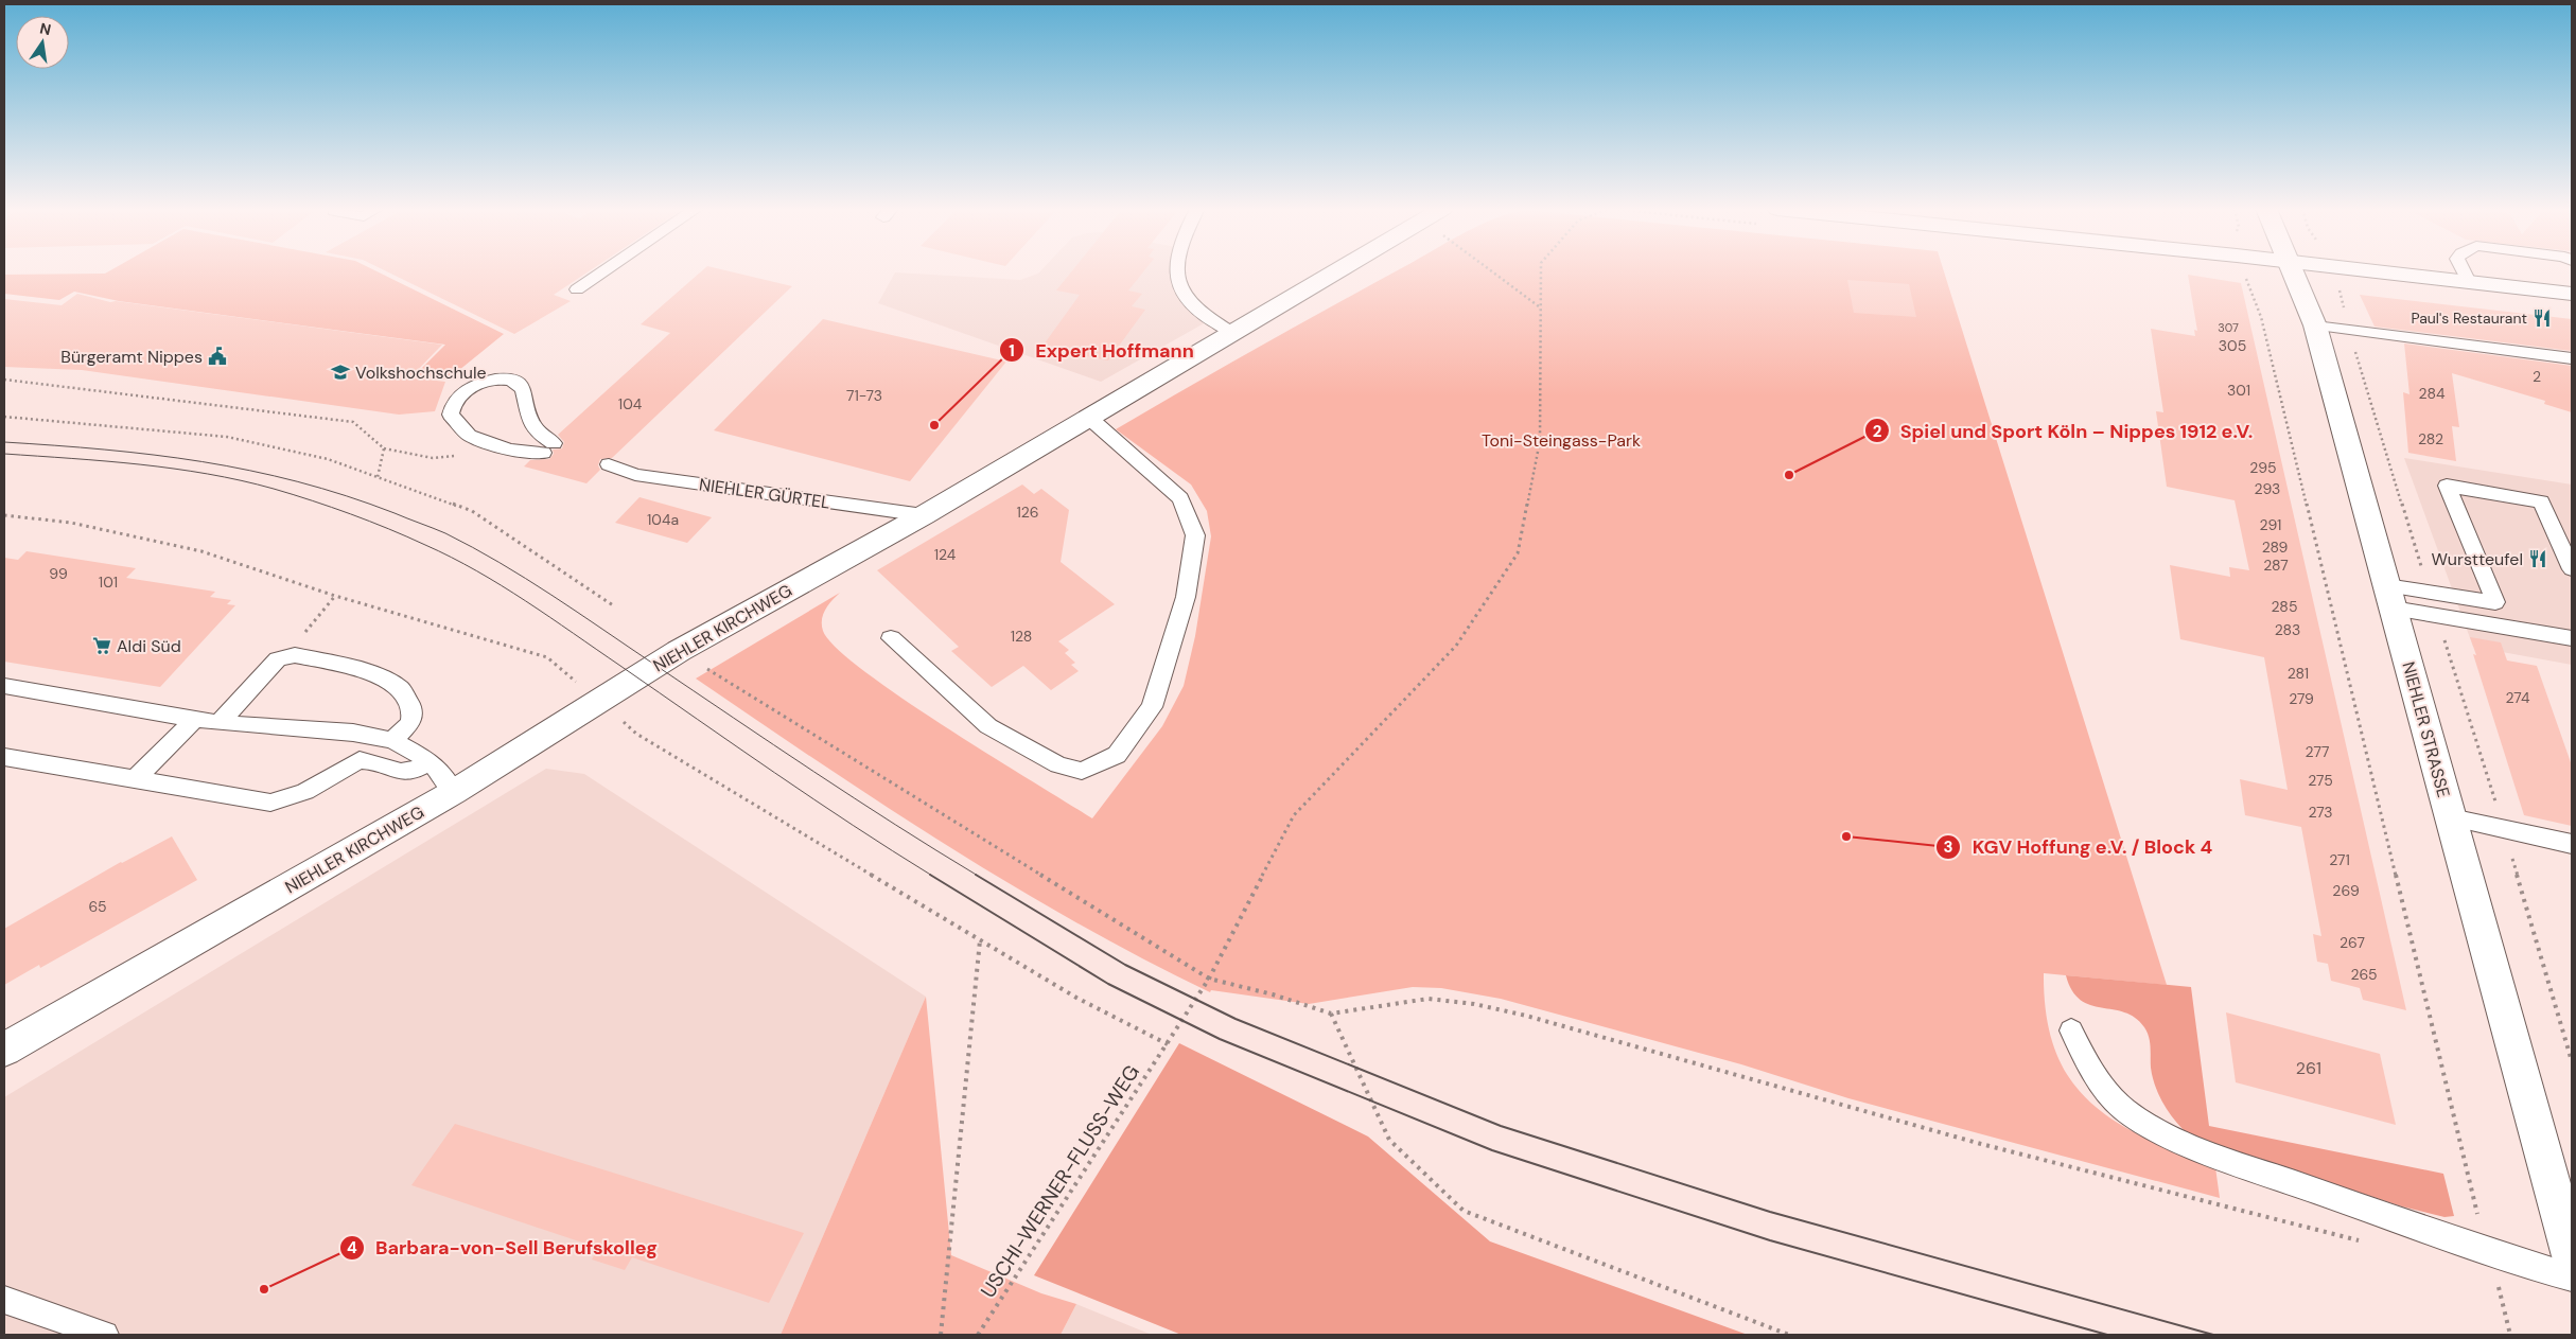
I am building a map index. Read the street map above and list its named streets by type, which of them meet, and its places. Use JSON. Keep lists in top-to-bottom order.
{
  "streets": {
    "street": ["NIEHLER KIRCHWEG", "NIEHLER STRASSE"],
    "lane": ["NIEHLER GÜRTEL"],
    "path": ["USCHI-WERNER-FLUSS-WEG"]
  },
  "crossings": [
    ["NIEHLER GÜRTEL", "NIEHLER KIRCHWEG"]
  ],
  "parks": ["Toni-Steingass-Park"],
  "places": {
    "restaurant": ["Paul's Restaurant", "Wurstteufel"],
    "public building": ["Bürgeramt Nippes"],
    "school or university": ["Volkshochschule"],
    "other": [
      "Expert Hoffmann",
      "Spiel und Sport Köln – Nippes 1912 e.V.",
      "KGV Hoffung e.V. / Block 4",
      "Barbara-von-Sell Berufskolleg"
    ],
    "supermarket": ["Aldi Süd"]
  },
  "house_numbers": [
    "307",
    "305",
    "2",
    "301",
    "284",
    "71-73",
    "104",
    "282",
    "295",
    "293",
    "126",
    "104a",
    "291",
    "289",
    "124",
    "287",
    "99",
    "101",
    "285",
    "283",
    "128",
    "281",
    "274",
    "279",
    "277",
    "275",
    "273",
    "271",
    "269",
    "65",
    "267",
    "265",
    "261"
  ],
  "north": "top"
}
